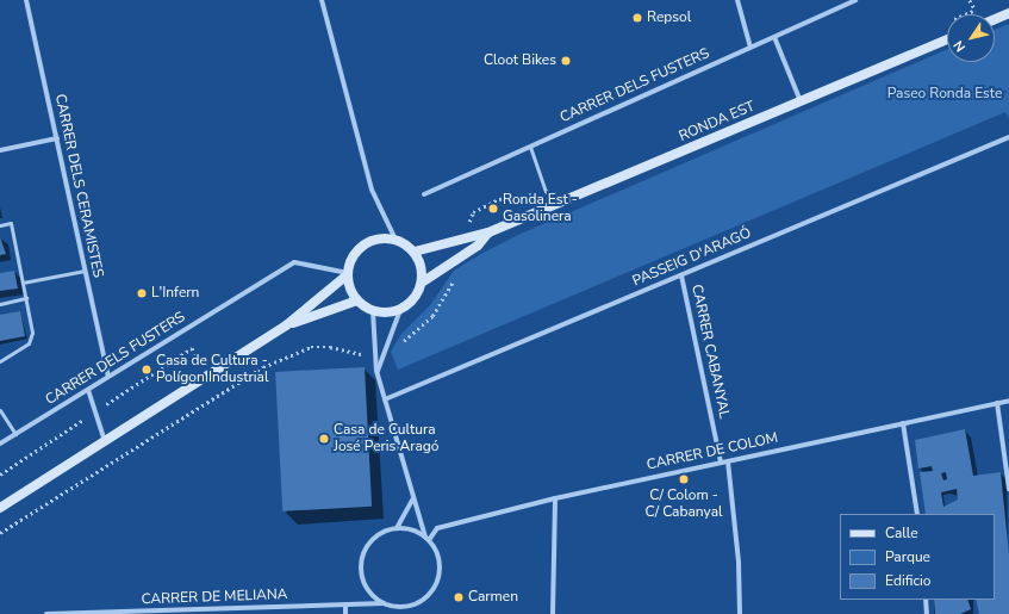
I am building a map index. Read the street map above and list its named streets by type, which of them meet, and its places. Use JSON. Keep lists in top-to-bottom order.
{
  "streets": {
    "main road": ["RONDA EST"],
    "street": [
      "CARRER DELS FUSTERS",
      "CARRER DELS CERAMISTES",
      "PASSEIG D'ARAGÓ",
      "CARRER CABANYAL",
      "CARRER DE COLOM",
      "CARRER DE MELIANA"
    ]
  },
  "crossings": [
    ["CARRER DELS FUSTERS", "RONDA EST"],
    ["CARRER DELS FUSTERS", "CARRER DELS CERAMISTES"],
    ["PASSEIG D'ARAGÓ", "CARRER CABANYAL"],
    ["CARRER CABANYAL", "CARRER DE COLOM"],
    ["CARRER DE COLOM", "CARRER DE MELIANA"]
  ],
  "parks": ["Paseo Ronda Este"],
  "places": [
    "Repsol",
    "Cloot Bikes",
    "Ronda Est - Gasolinera",
    "L'Infern",
    "Casa de Cultura - Polígon Industrial",
    "Casa de Cultura José Peris Aragó",
    "C/ Colom - C/ Cabanyal",
    "Carmen"
  ],
  "legend": ["Calle", "Parque", "Edificio"],
  "north": "bottom left"
}
